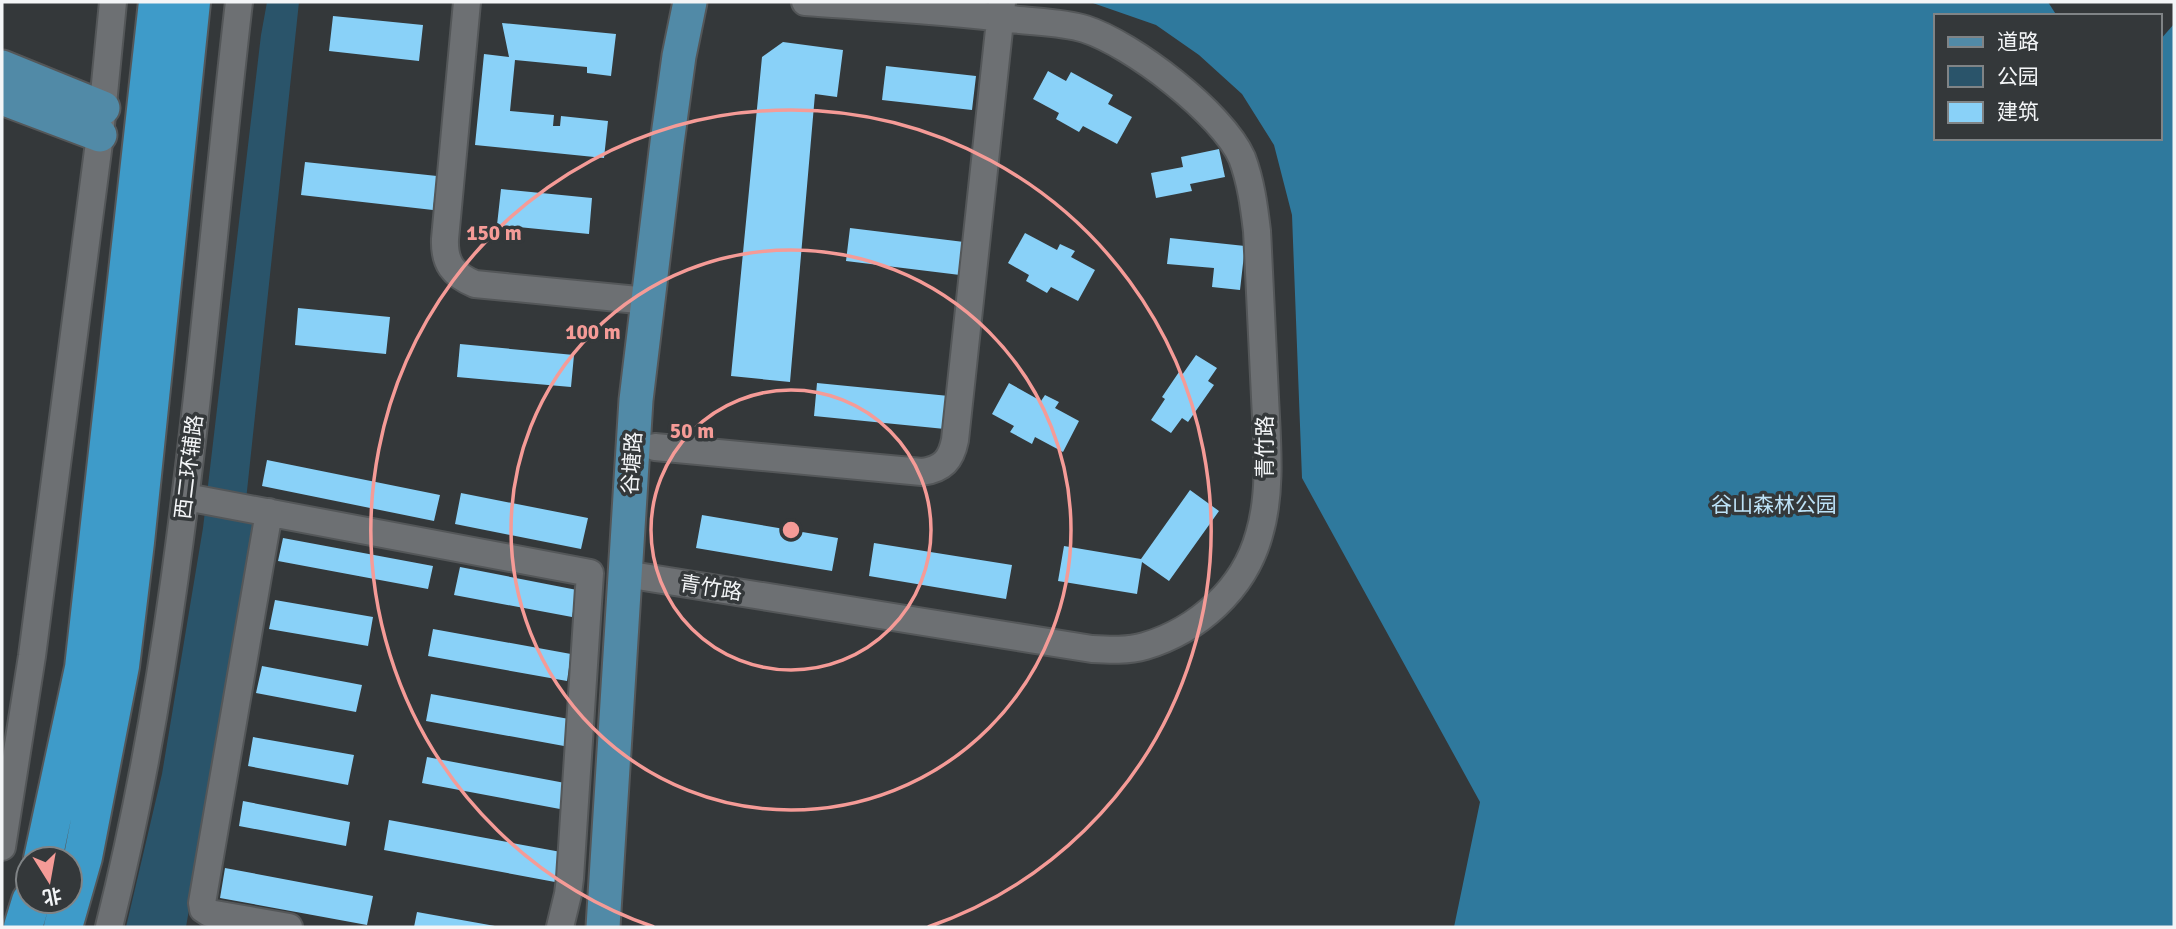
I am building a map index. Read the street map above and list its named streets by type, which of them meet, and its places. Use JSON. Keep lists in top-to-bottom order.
{
  "streets": {
    "main road": ["谷塘路"],
    "street": ["青竹路", "西二环辅路"]
  },
  "crossings": [
    ["青竹路", "谷塘路"]
  ],
  "parks": ["谷山森林公园"],
  "legend": ["道路", "公园", "建筑"],
  "north": "bottom",
  "rings": ["150 m", "100 m", "50 m"]
}
